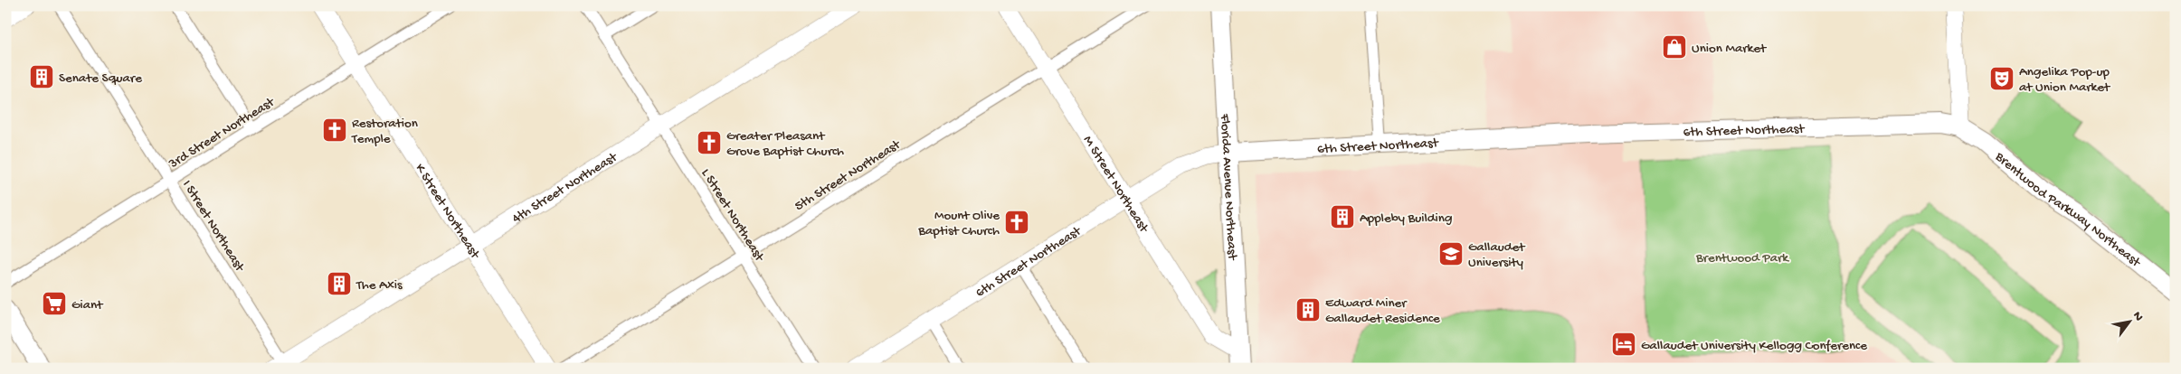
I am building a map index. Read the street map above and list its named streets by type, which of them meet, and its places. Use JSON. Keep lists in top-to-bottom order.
{
  "streets": {
    "main road": ["6th Street Northeast", "Florida Avenue Northeast", "Brentwood Parkway Northeast"],
    "street": [
      "3rd Street Northeast",
      "5th Street Northeast",
      "M Street Northeast",
      "4th Street Northeast",
      "K Street Northeast",
      "L Street Northeast",
      "I Street Northeast"
    ]
  },
  "crossings": [
    ["6th Street Northeast", "M Street Northeast"],
    ["6th Street Northeast", "Florida Avenue Northeast"],
    ["6th Street Northeast", "Brentwood Parkway Northeast"],
    ["3rd Street Northeast", "K Street Northeast"],
    ["3rd Street Northeast", "I Street Northeast"],
    ["5th Street Northeast", "M Street Northeast"],
    ["5th Street Northeast", "L Street Northeast"],
    ["M Street Northeast", "Florida Avenue Northeast"],
    ["4th Street Northeast", "K Street Northeast"],
    ["4th Street Northeast", "L Street Northeast"],
    ["4th Street Northeast", "I Street Northeast"]
  ],
  "parks": ["Brentwood Park"],
  "places": {
    "shop": ["Union Market"],
    "building": [
      "Senate Square",
      "Appleby Building",
      "The Axis",
      "Edward Miner Gallaudet Residence"
    ],
    "theatre": ["Angelika Pop-up at Union Market"],
    "church": ["Restoration Temple", "Greater Pleasant Grove Baptist Church", "Mount Olive Baptist Church"],
    "school or university": ["Gallaudet University"],
    "supermarket": ["Giant"],
    "hotel": ["Gallaudet University Kellogg Conference"]
  },
  "north": "top right"
}
